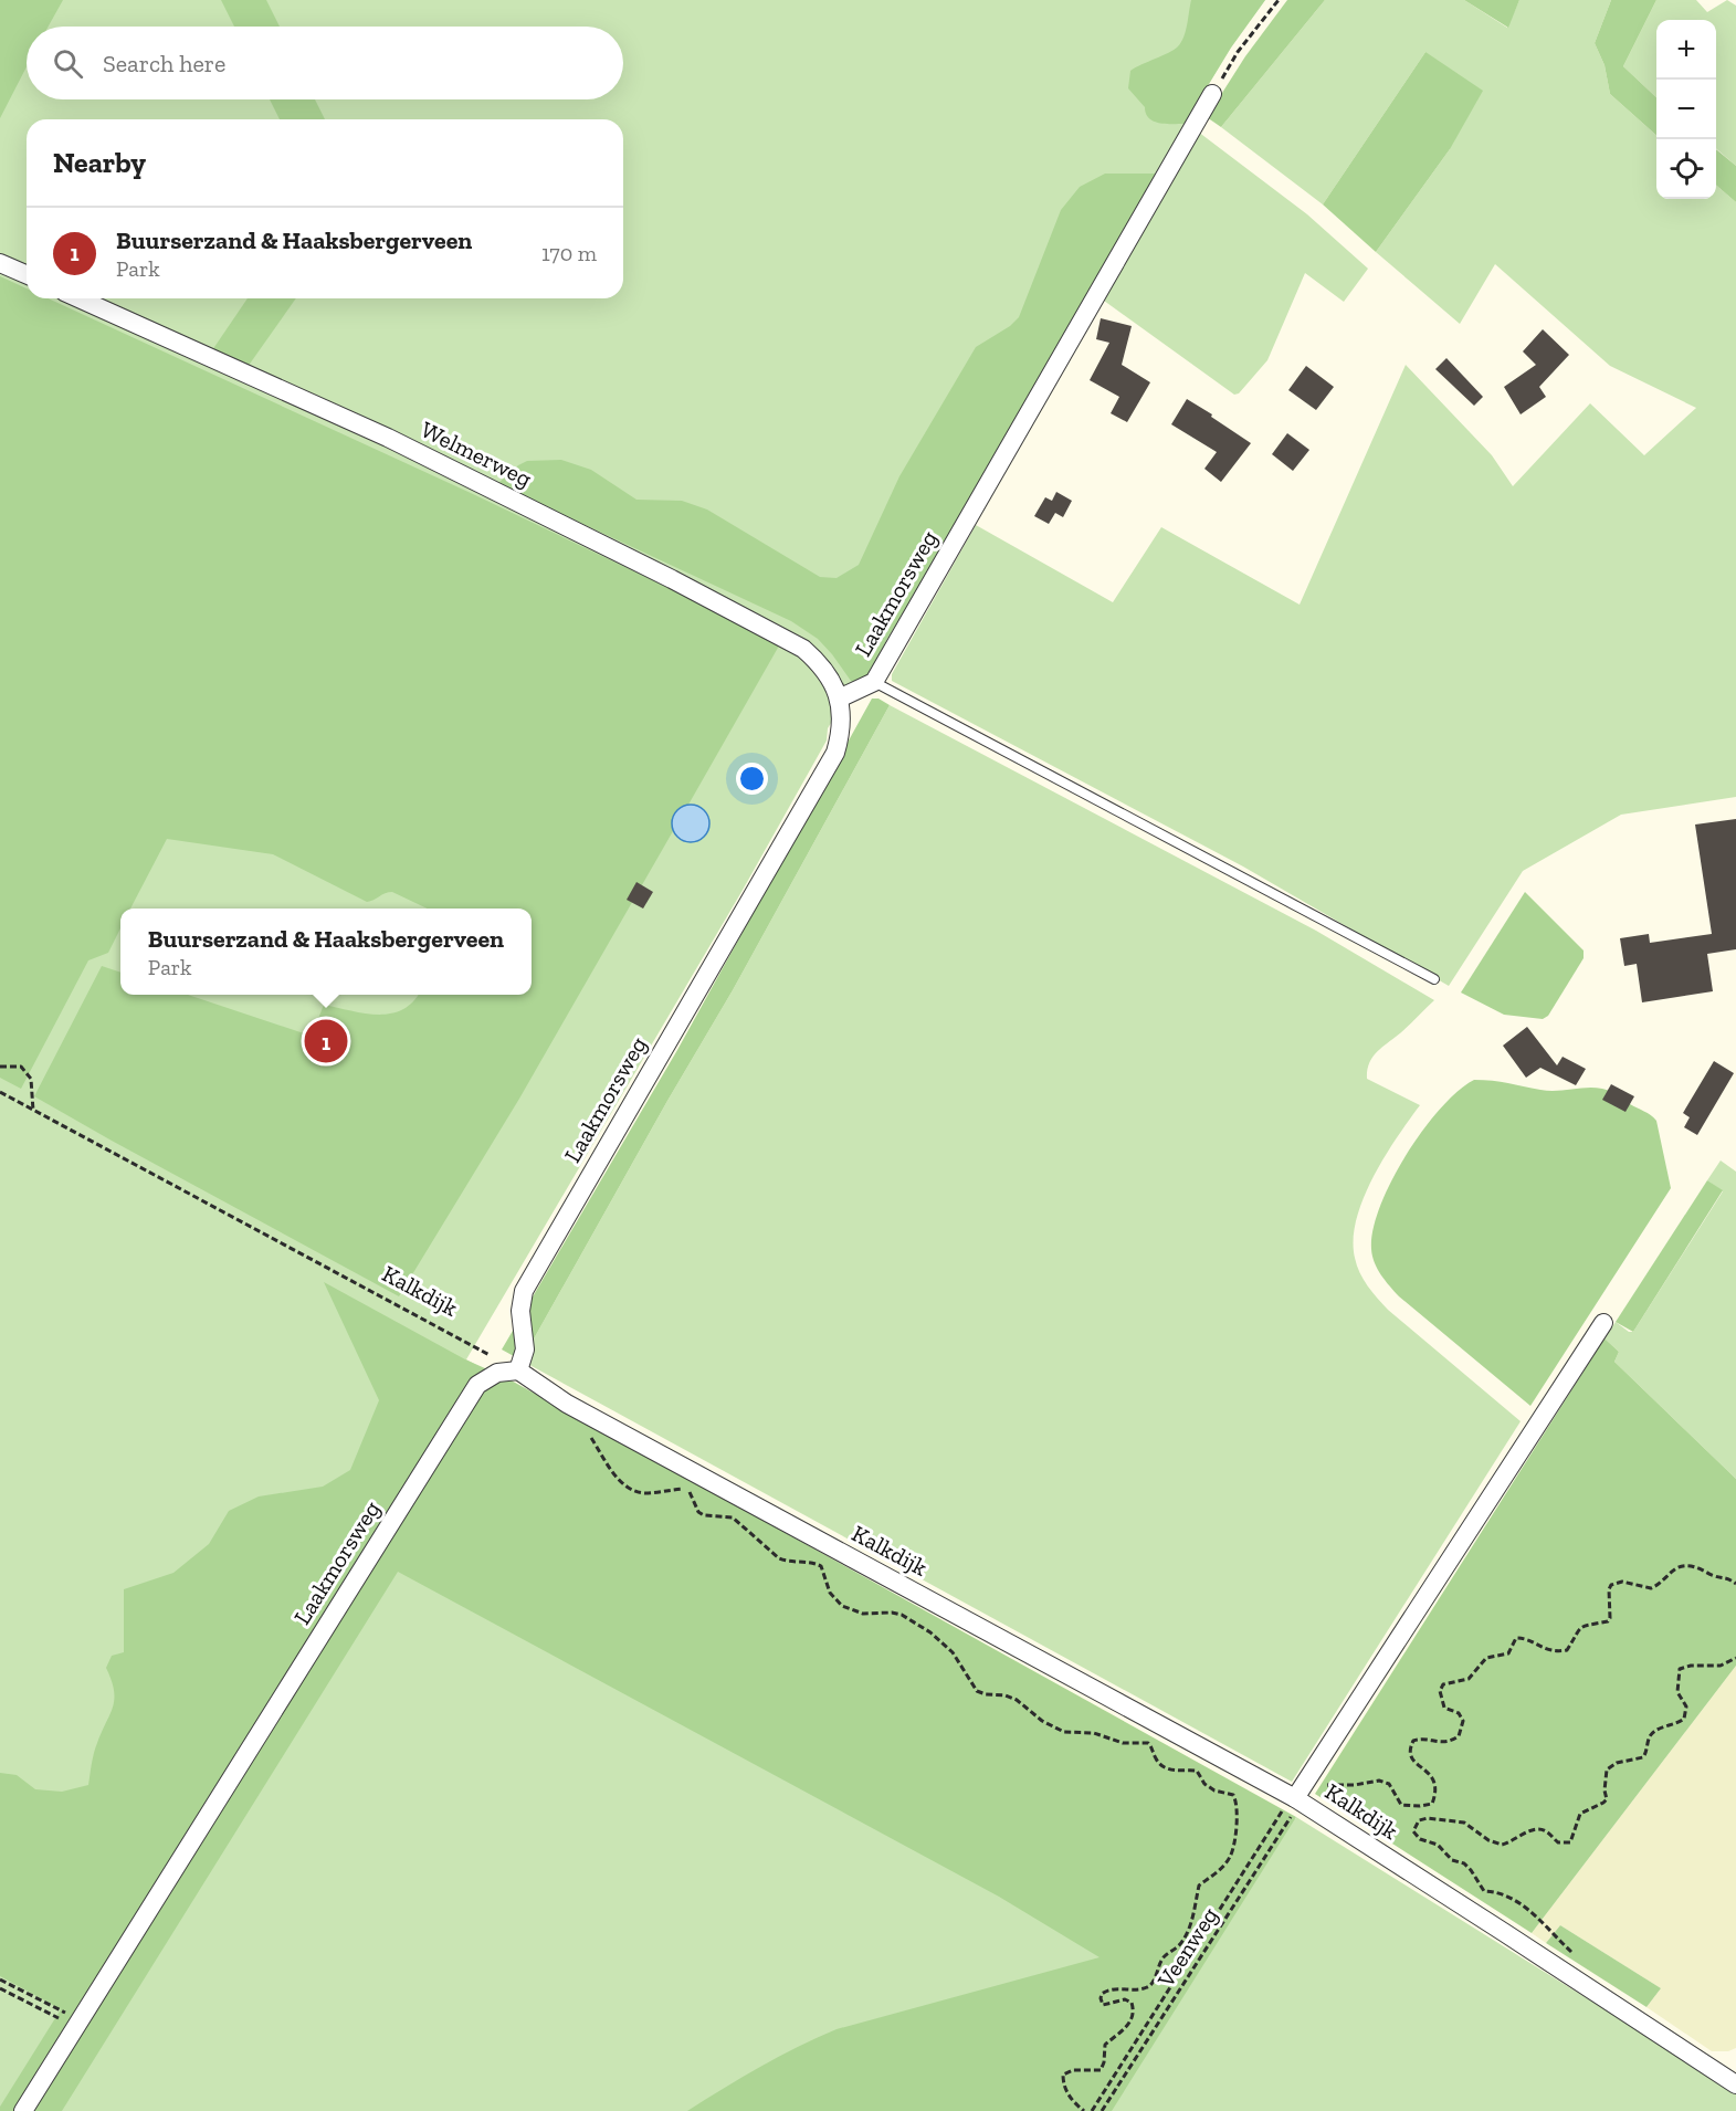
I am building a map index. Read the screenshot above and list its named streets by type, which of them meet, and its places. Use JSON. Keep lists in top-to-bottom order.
{
  "streets": {
    "street": ["Welmerweg", "Laakmorsweg", "Kalkdijk"],
    "path": ["Veenweg"]
  },
  "crossings": [
    ["Welmerweg", "Laakmorsweg"],
    ["Laakmorsweg", "Kalkdijk"],
    ["Kalkdijk", "Veenweg"]
  ],
  "page": {
    "map_buttons": ["+", "−"],
    "search": "Search here",
    "heading": "Nearby",
    "list": [
      {
        "mark": "1",
        "name": "Buurserzand & Haaksbergerveen",
        "note": "Park",
        "value": "170 m"
      }
    ],
    "popup": ["Buurserzand & Haaksbergerveen", "Park"],
    "pins": "1"
  }
}
